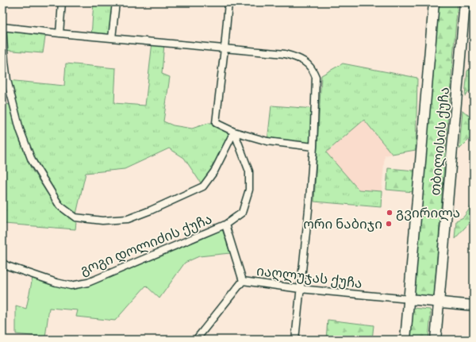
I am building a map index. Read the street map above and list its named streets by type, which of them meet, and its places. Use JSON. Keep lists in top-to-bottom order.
{
  "streets": {
    "main road": ["თბილისის ქუჩა"],
    "street": ["გოგი დოლიძის ქუჩა", "იაღლუჯას ქუჩა"]
  },
  "crossings": [
    ["თბილისის ქუჩა", "იაღლუჯას ქუჩა"],
    ["გოგი დოლიძის ქუჩა", "იაღლუჯას ქუჩა"]
  ],
  "places": ["გვირილა", "ორი ნაბიჯი"]
}
